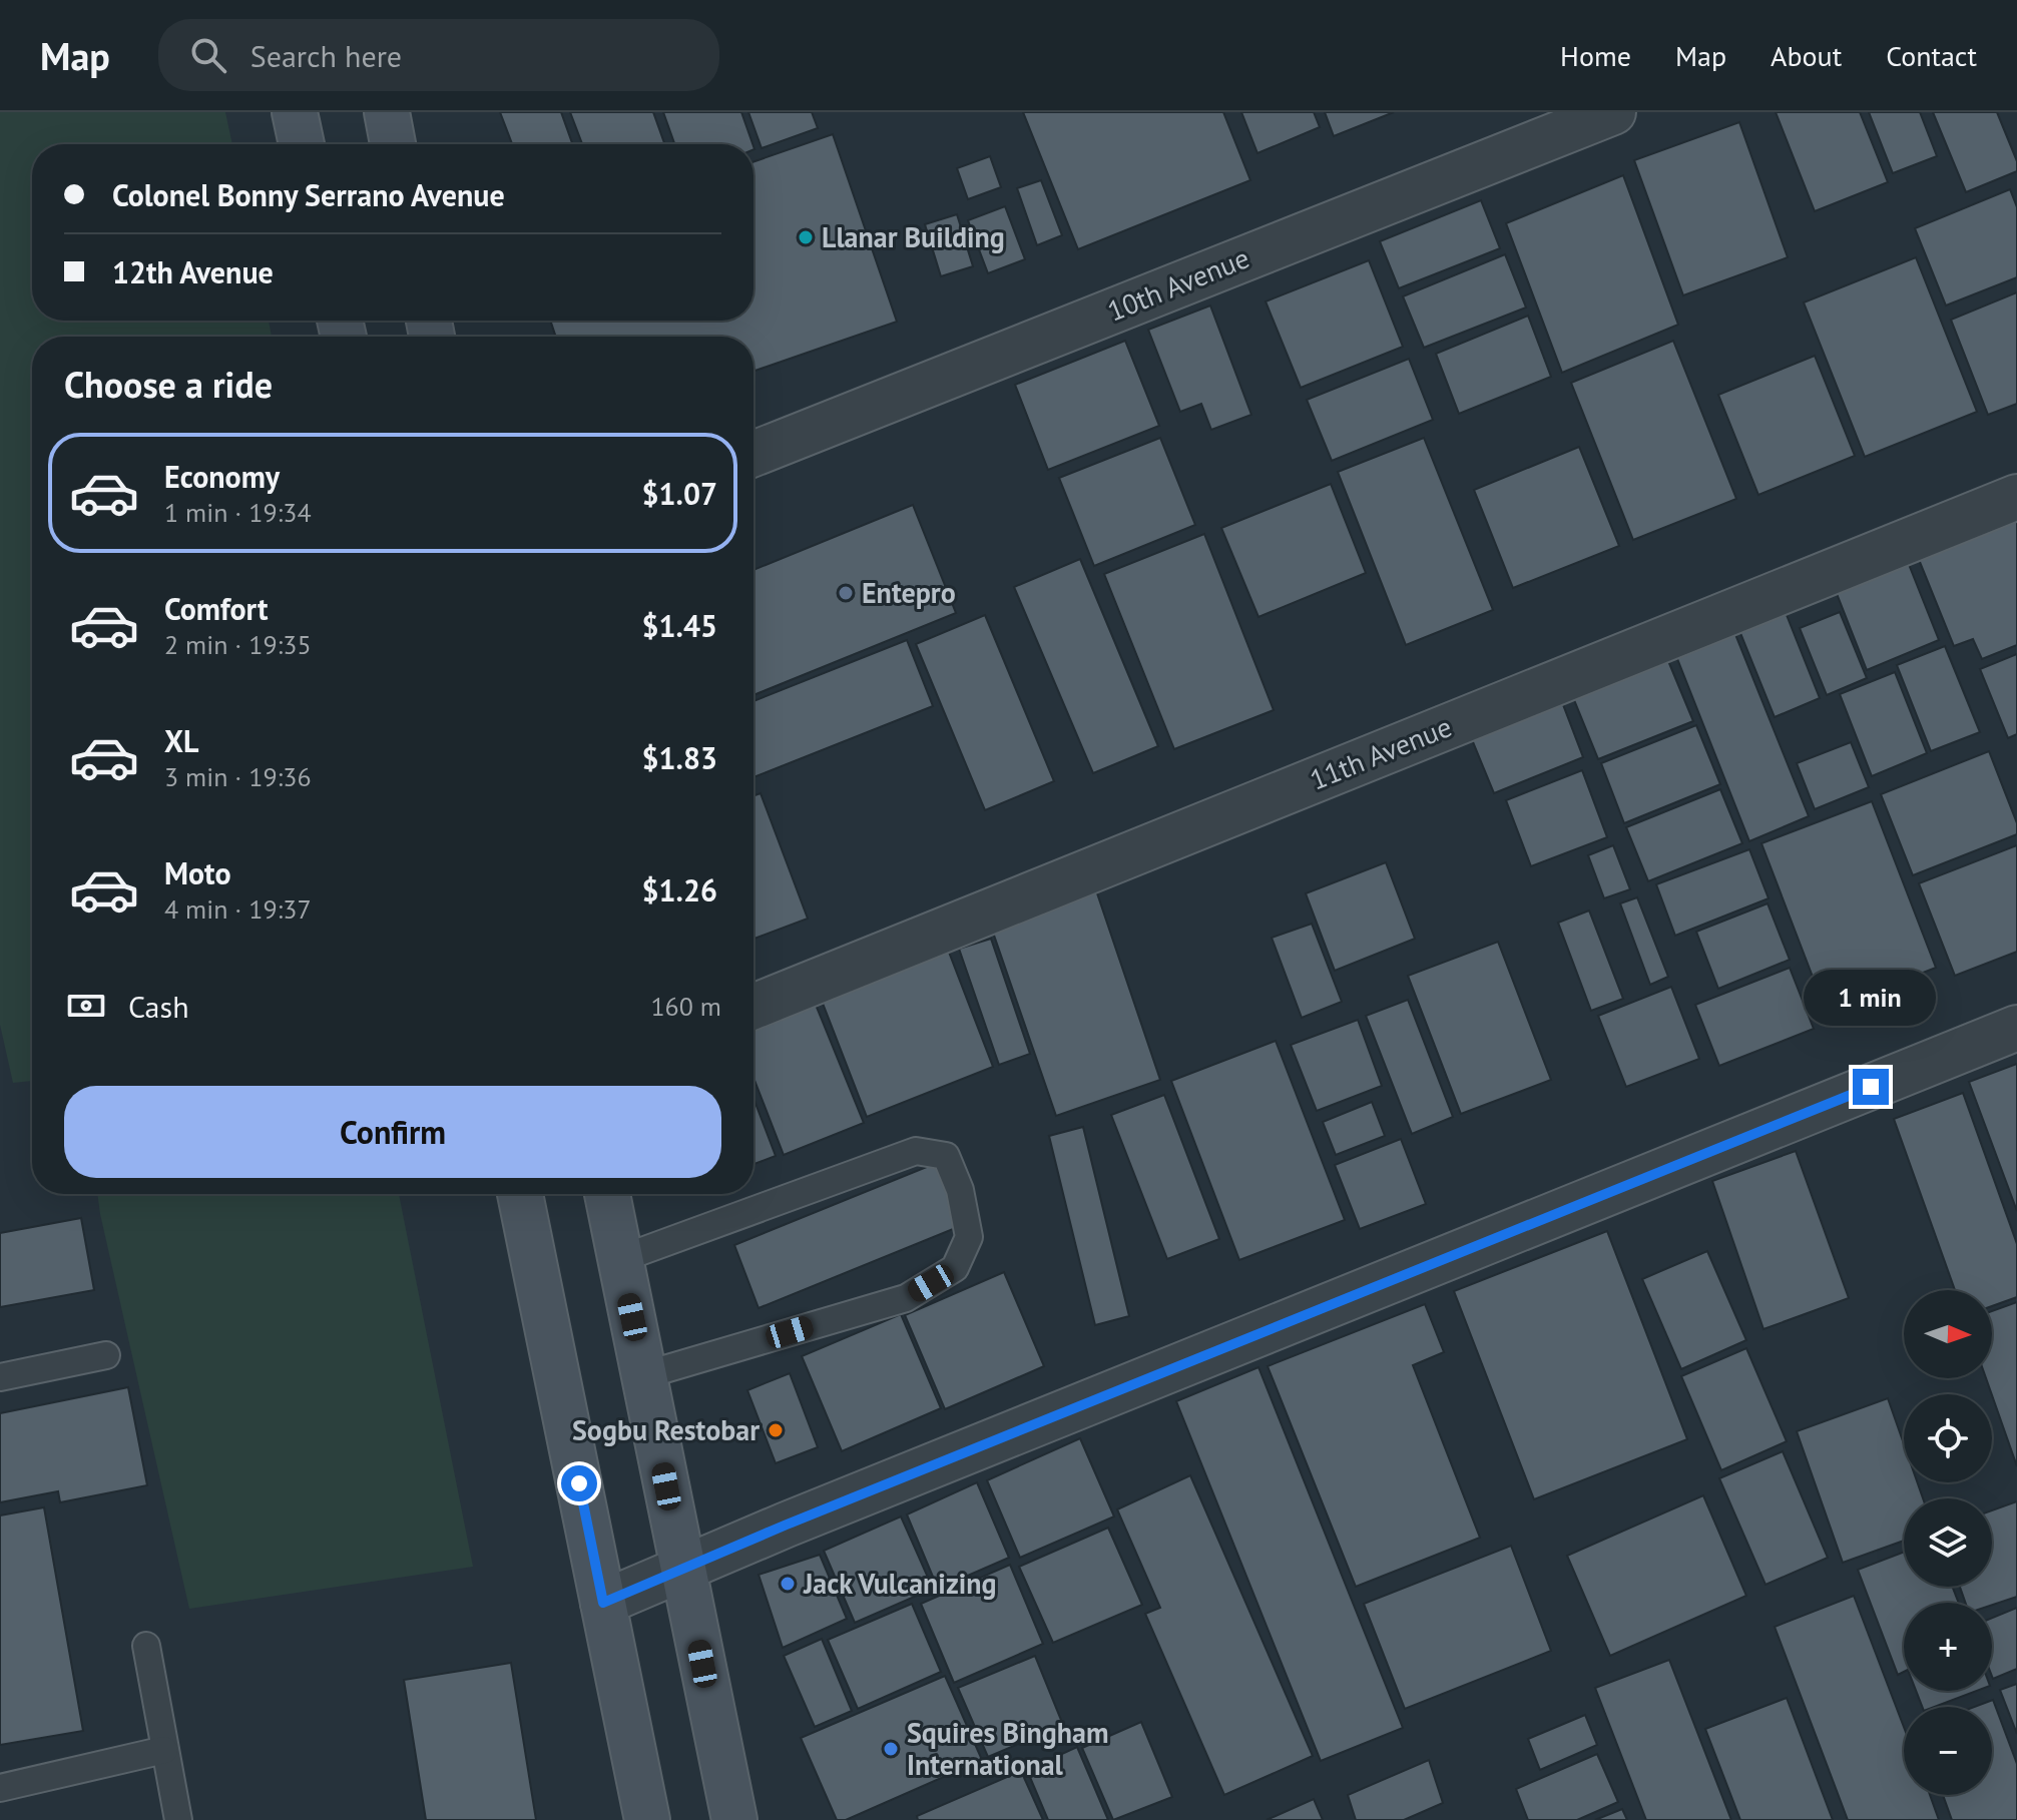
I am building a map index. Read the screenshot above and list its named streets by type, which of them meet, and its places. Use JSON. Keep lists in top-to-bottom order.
{
  "streets": {
    "street": ["10th Avenue", "11th Avenue"]
  },
  "places": [
    "Llanar Building",
    "Entepro",
    "Sogbu Restobar",
    "Jack Vulcanizing",
    "Squires Bingham International"
  ],
  "north": "right",
  "page": {
    "header": "Map",
    "search": "Search here",
    "nav": [
      "Home",
      "Map",
      "About",
      "Contact"
    ],
    "banner": ["Colonel Bonny Serrano Avenue", "12th Avenue"],
    "heading": "Choose a ride",
    "list": [
      {
        "name": "Economy",
        "note": "1 min · 19:34",
        "value": "$1.07"
      },
      {
        "name": "Comfort",
        "note": "2 min · 19:35",
        "value": "$1.45"
      },
      {
        "name": "XL",
        "note": "3 min · 19:36",
        "value": "$1.83"
      },
      {
        "name": "Moto",
        "note": "4 min · 19:37",
        "value": "$1.26"
      }
    ],
    "pay": ["Cash", "160 m"],
    "bubble": "1 min",
    "buttons": "Confirm",
    "map_buttons": ["+", "−"]
  }
}
